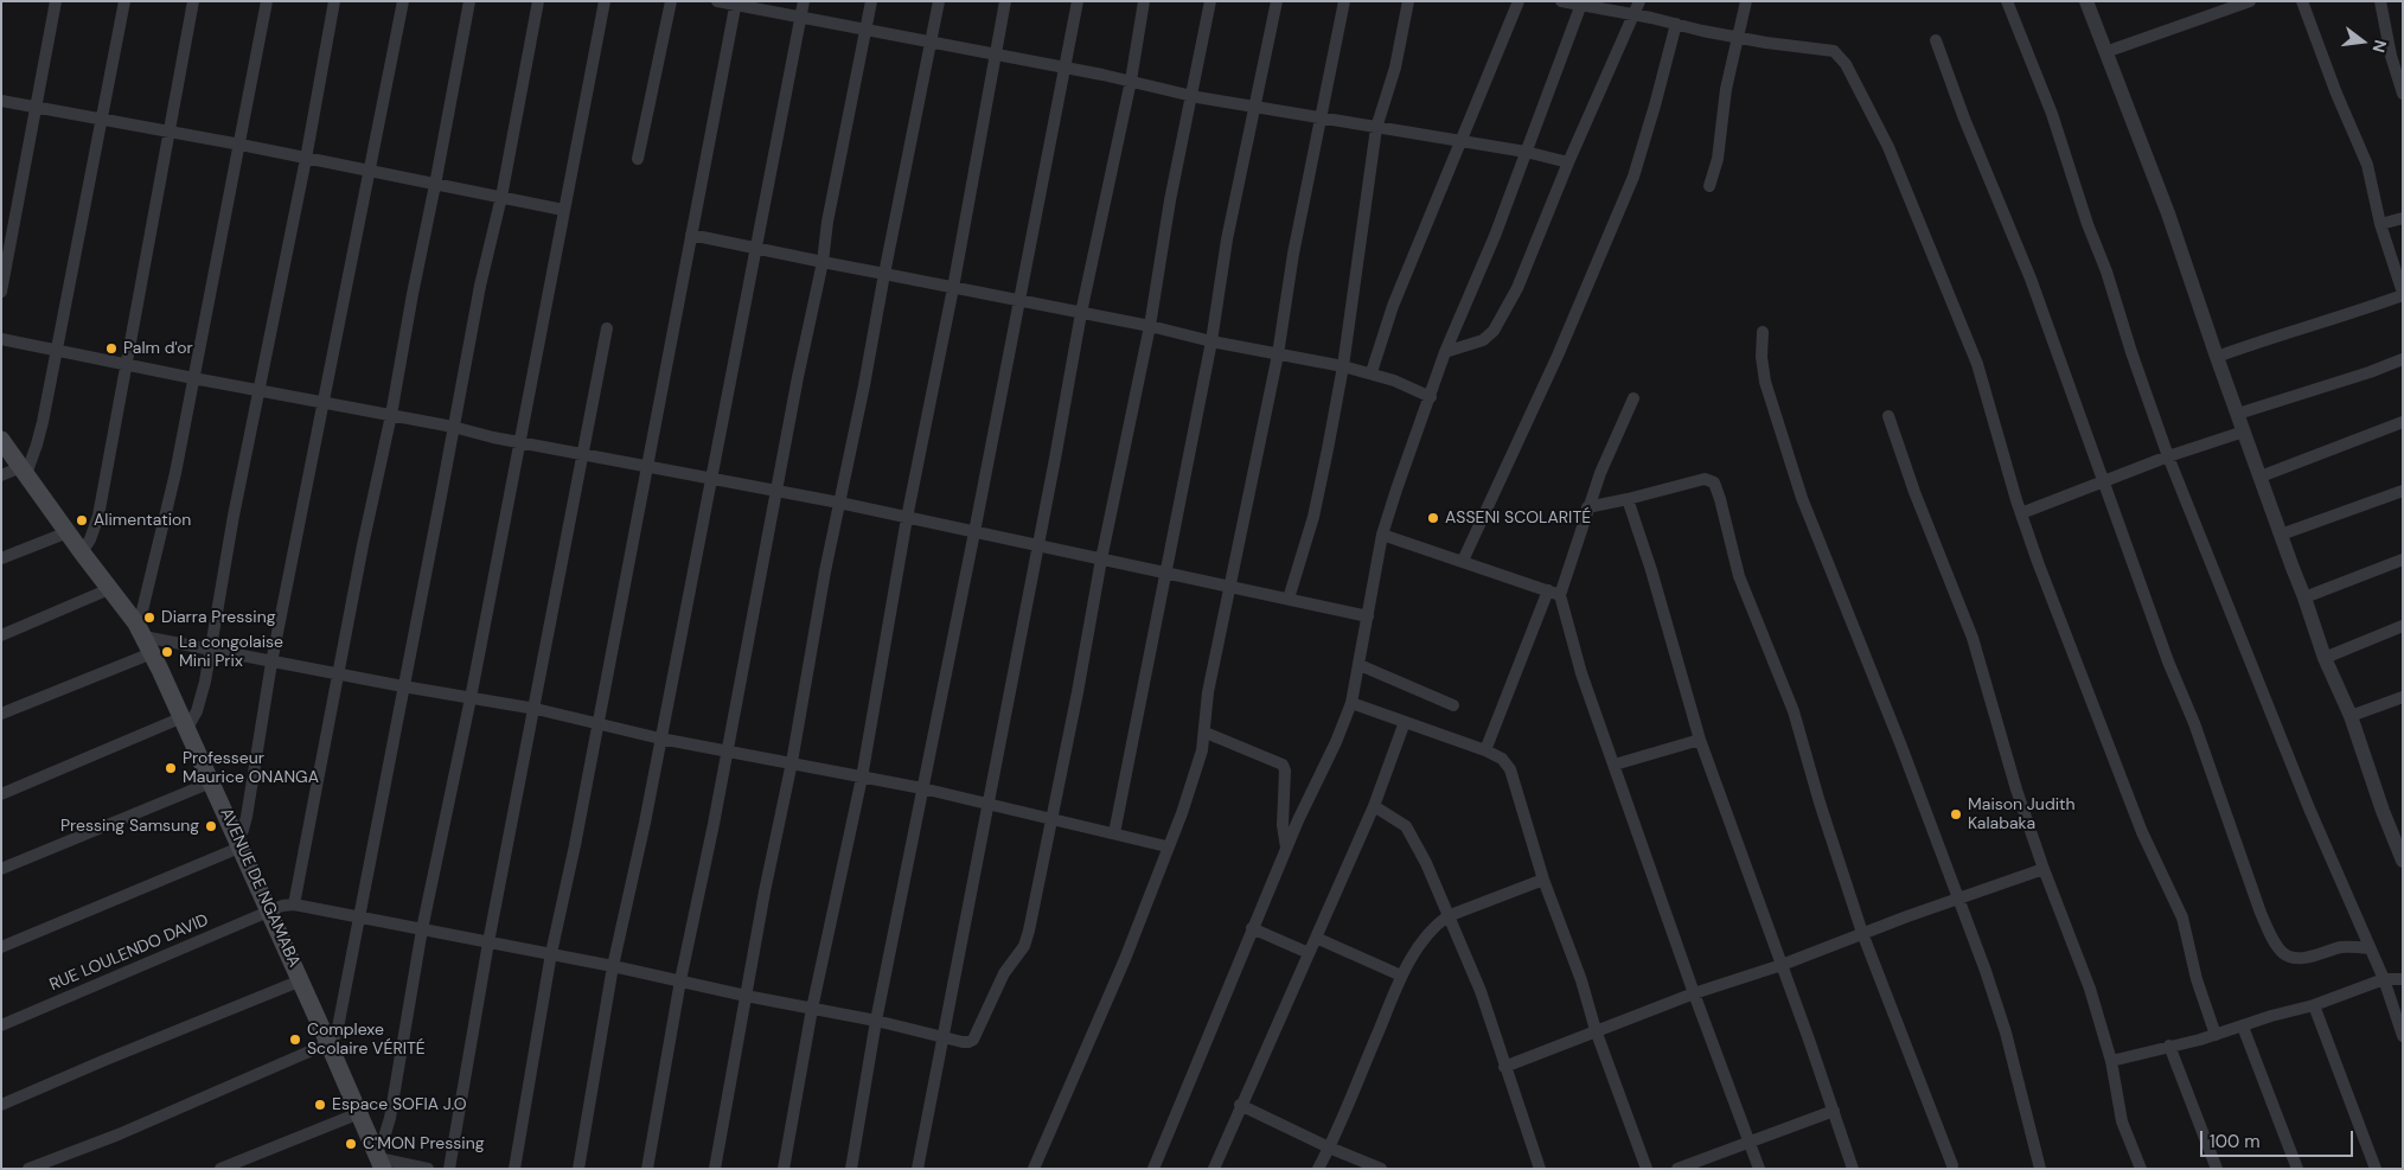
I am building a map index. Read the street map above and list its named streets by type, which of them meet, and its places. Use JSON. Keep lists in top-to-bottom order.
{
  "streets": {
    "main road": ["AVENUE DE NGAMABA"],
    "street": ["RUE LOULENDO DAVID"]
  },
  "crossings": [
    ["AVENUE DE NGAMABA", "RUE LOULENDO DAVID"]
  ],
  "places": [
    "Palm d'or",
    "ASSENI SCOLARITÉ",
    "Alimentation",
    "Diarra Pressing",
    "La congolaise Mini Prix",
    "Professeur Maurice ONANGA",
    "Maison Judith Kalabaka",
    "Pressing Samsung",
    "Complexe Scolaire VÉRITÉ",
    "Espace SOFIA J.O",
    "C'MON Pressing"
  ],
  "scale_bar": "100 m",
  "north": "right"
}
